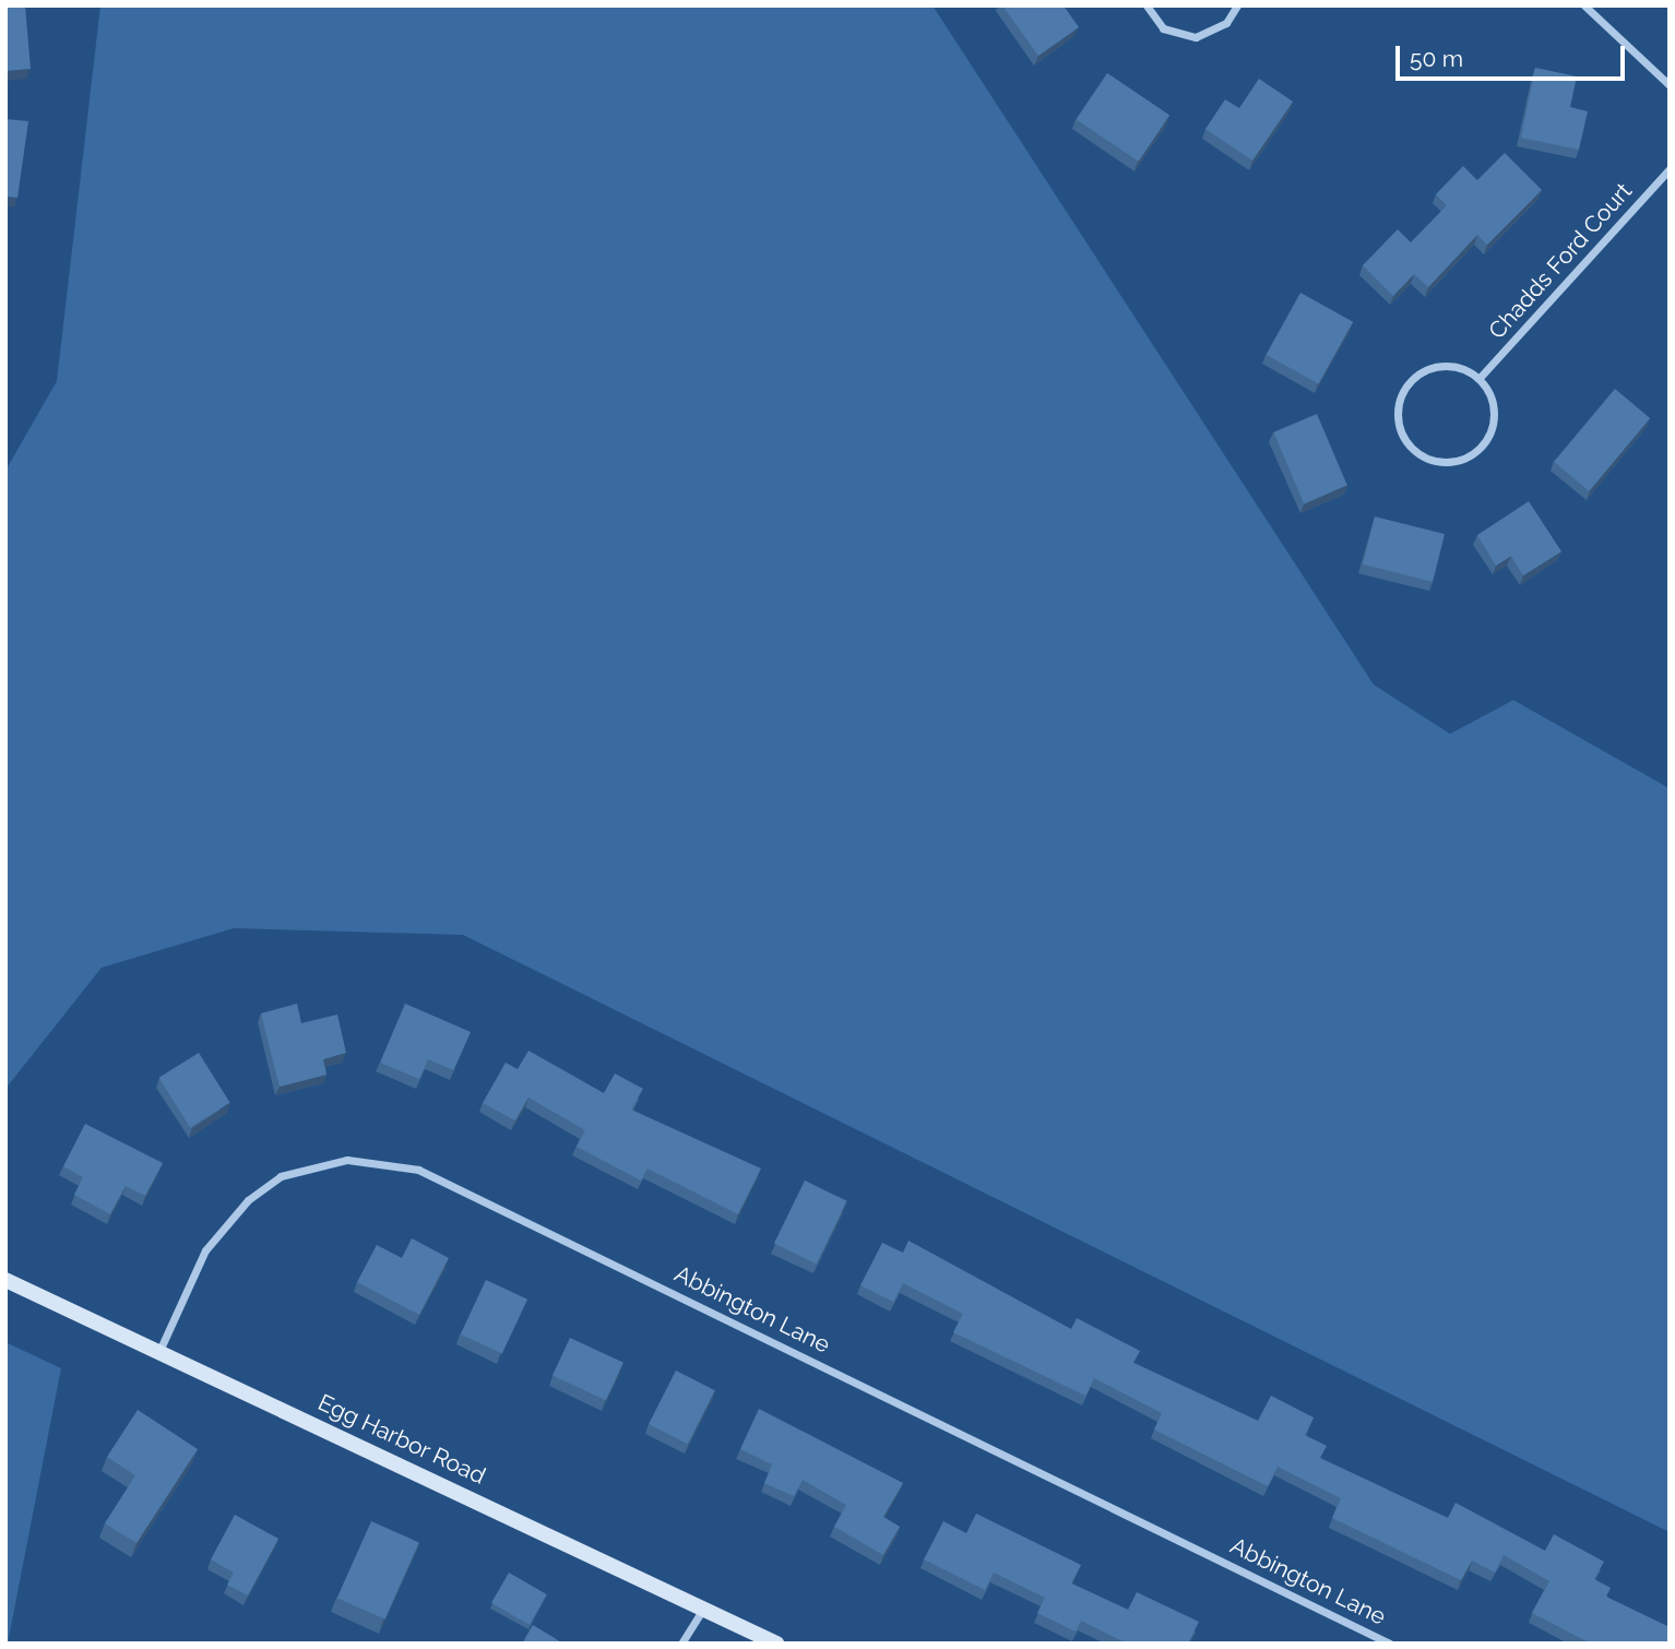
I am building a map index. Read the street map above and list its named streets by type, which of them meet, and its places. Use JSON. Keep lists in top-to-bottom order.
{
  "streets": {
    "main road": ["Egg Harbor Road"],
    "street": ["Chadds Ford Court", "Abbington Lane"]
  },
  "crossings": [
    ["Abbington Lane", "Egg Harbor Road"]
  ],
  "scale_bar": "50 m"
}
